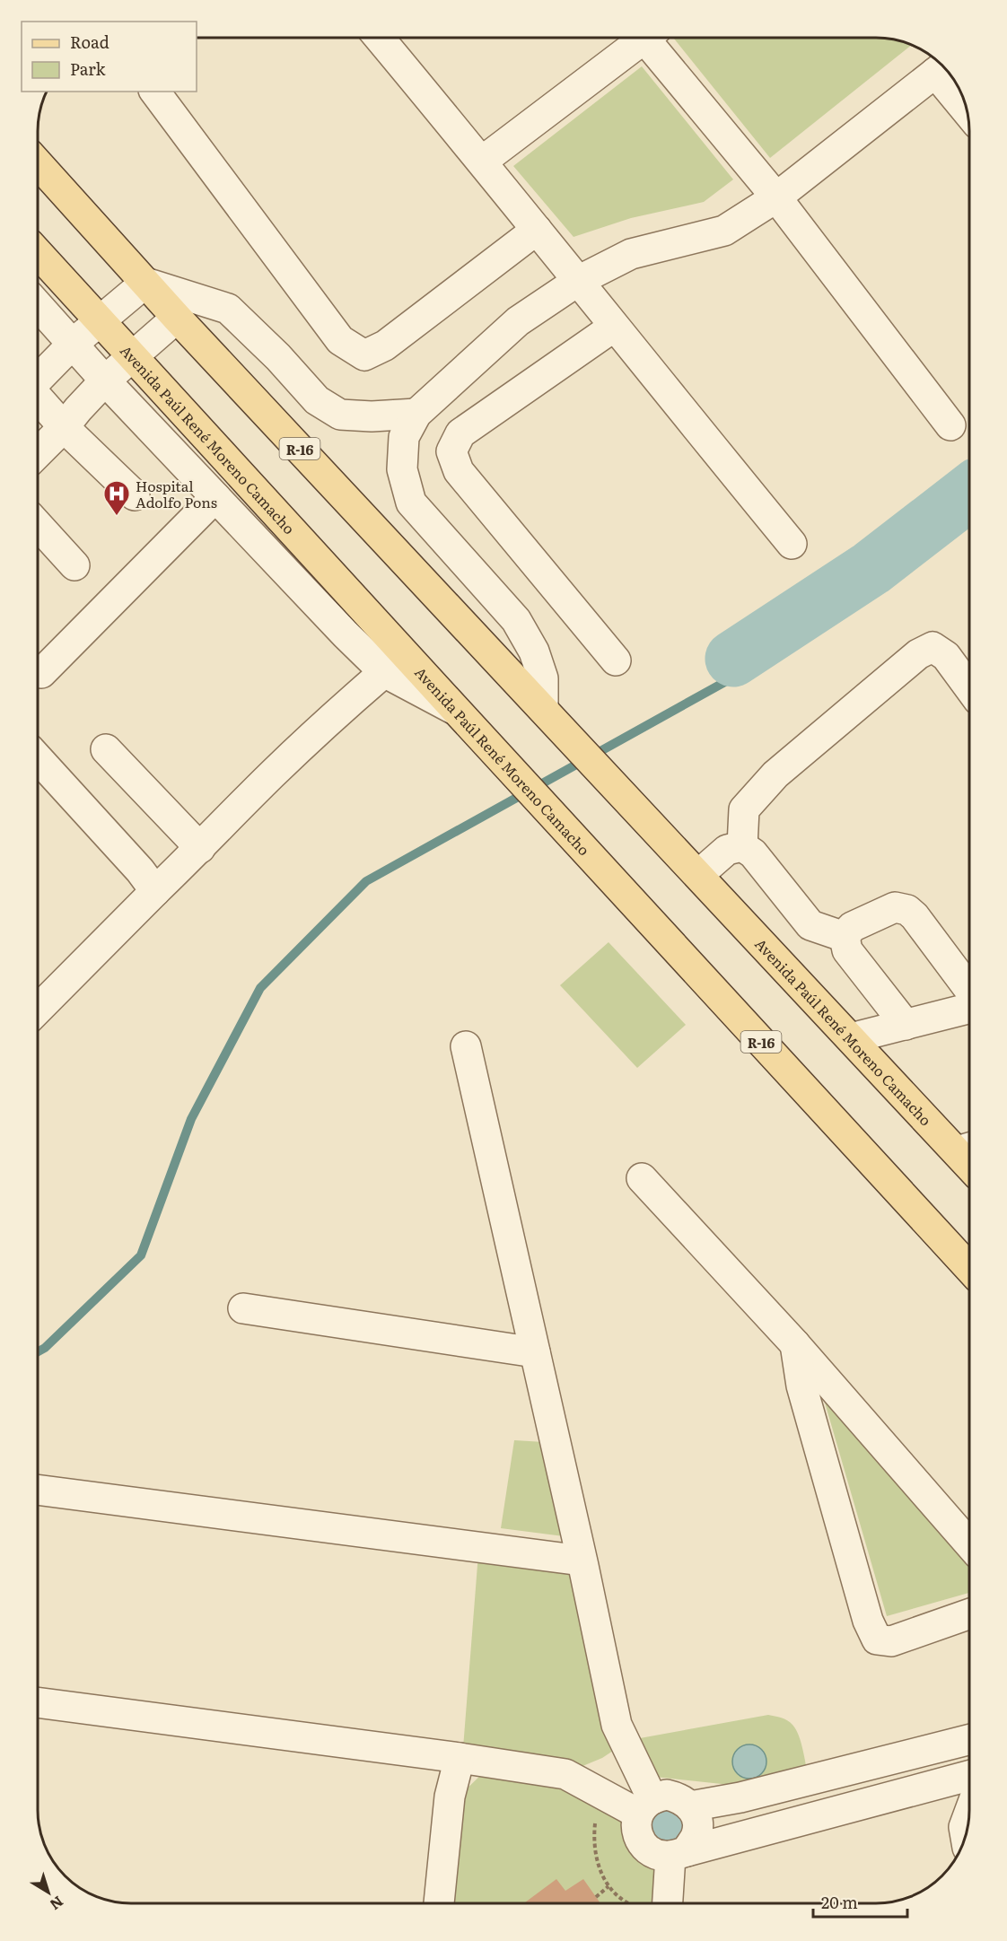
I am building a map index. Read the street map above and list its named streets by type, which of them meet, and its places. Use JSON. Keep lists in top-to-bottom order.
{
  "streets": {
    "main road": ["Avenida Paúl René Moreno Camacho", "R-16"]
  },
  "places": {
    "hospital": ["Hospital Adolfo Pons"]
  },
  "legend": ["Road", "Park"],
  "scale_bar": "20 m",
  "north": "bottom right"
}
